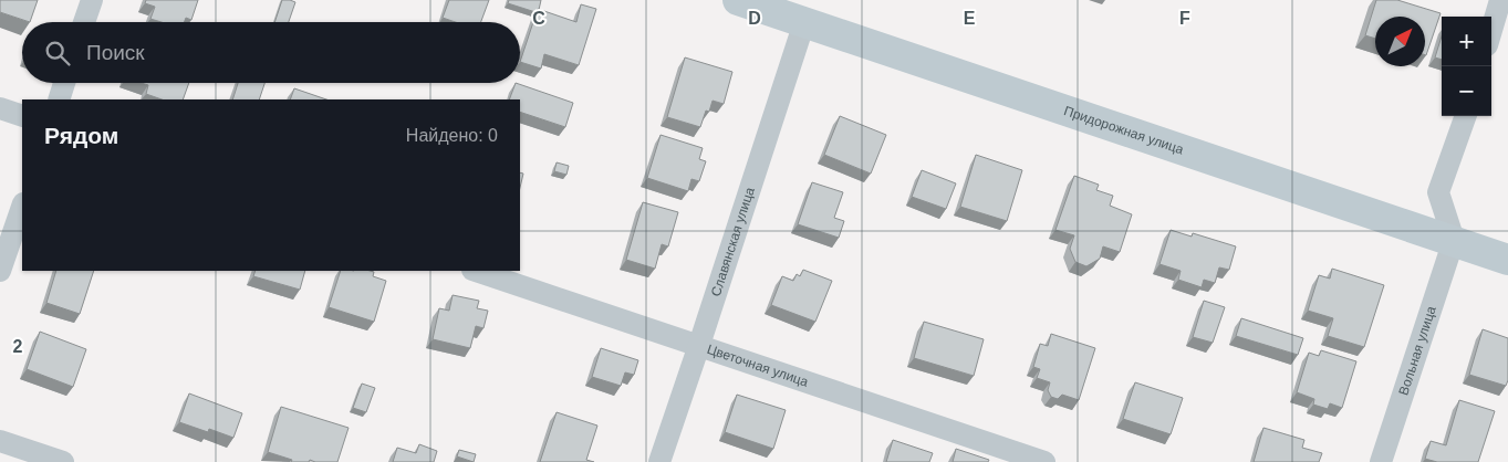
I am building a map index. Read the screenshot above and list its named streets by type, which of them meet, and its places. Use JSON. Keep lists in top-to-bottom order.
{
  "streets": {
    "street": [
      "Придорожная улица",
      "Славянская улица",
      "Вольная улица",
      "Цветочная улица"
    ]
  },
  "crossings": [
    ["Придорожная улица", "Славянская улица"],
    ["Придорожная улица", "Вольная улица"],
    ["Славянская улица", "Цветочная улица"]
  ],
  "north": "top right",
  "page": {
    "map_buttons": ["+", "−"],
    "search": "Поиск",
    "heading": ["Рядом", "Найдено: 0"]
  },
  "grid": {
    "columns": [
      "C",
      "D",
      "E",
      "F"
    ],
    "rows": ["2"]
  }
}
